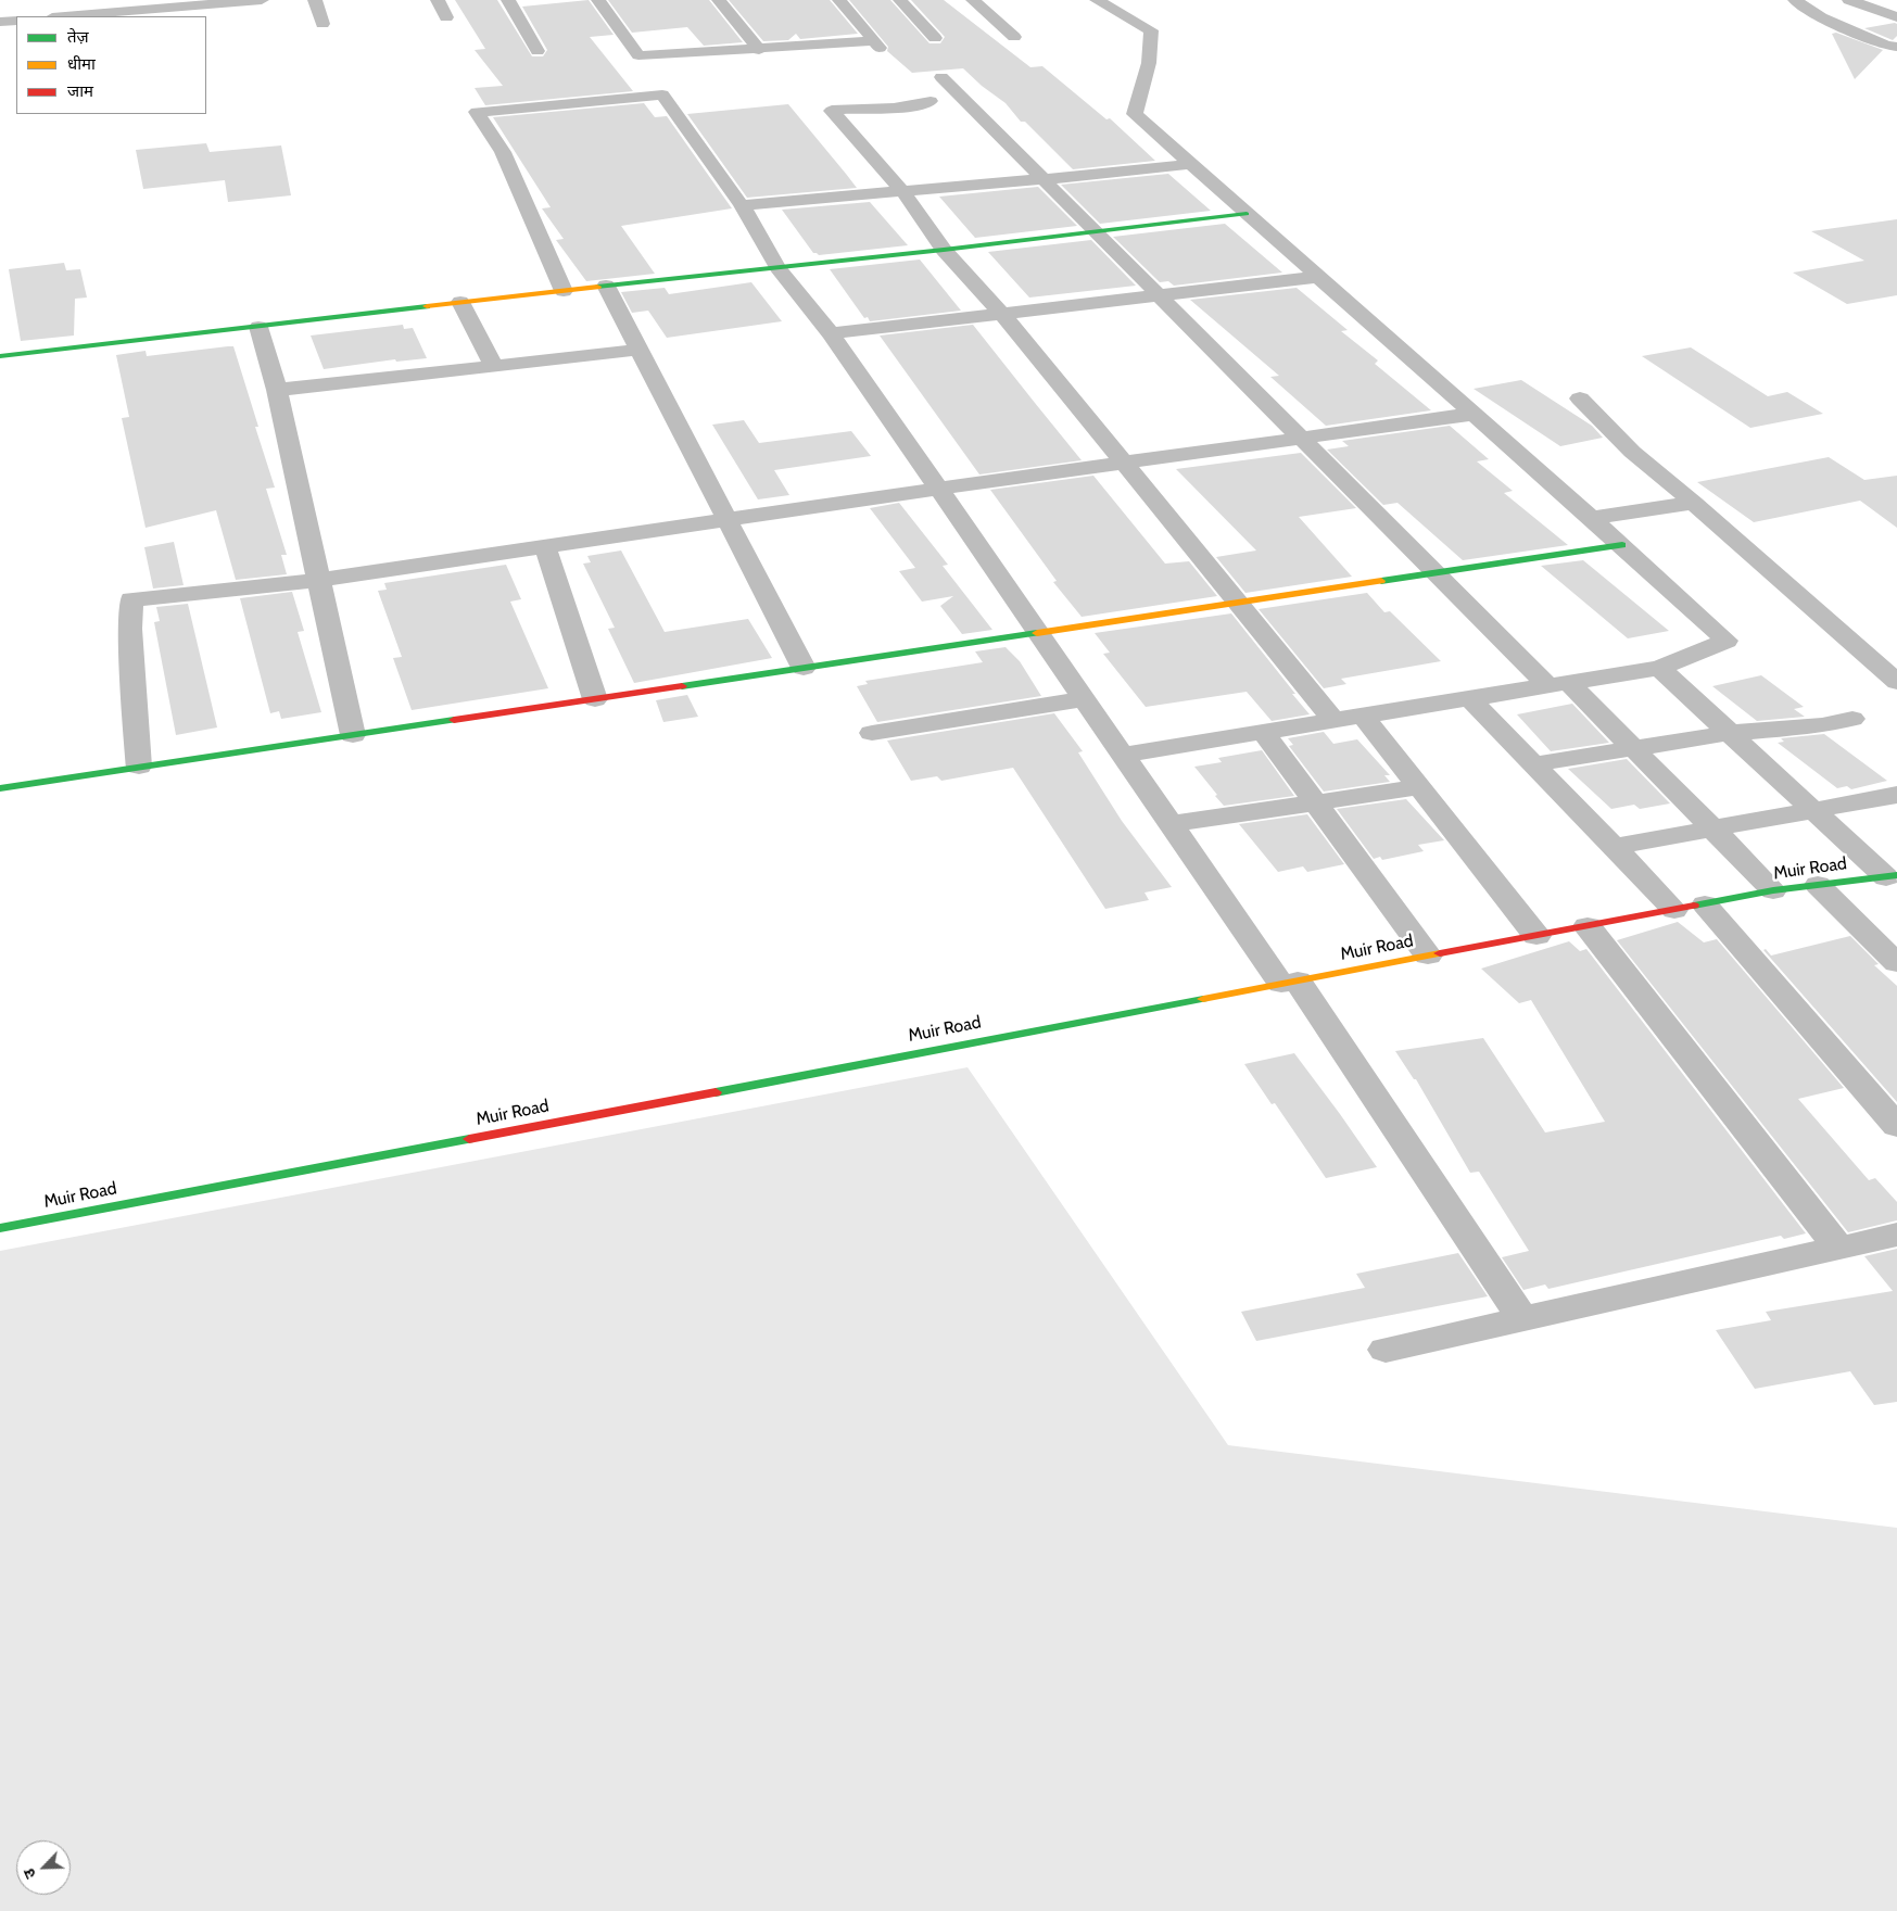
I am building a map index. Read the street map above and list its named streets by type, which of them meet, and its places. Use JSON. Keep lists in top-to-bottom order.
{
  "streets": {
    "street": ["Muir Road"]
  },
  "legend": ["तेज़", "धीमा", "जाम"],
  "north": "bottom left"
}
